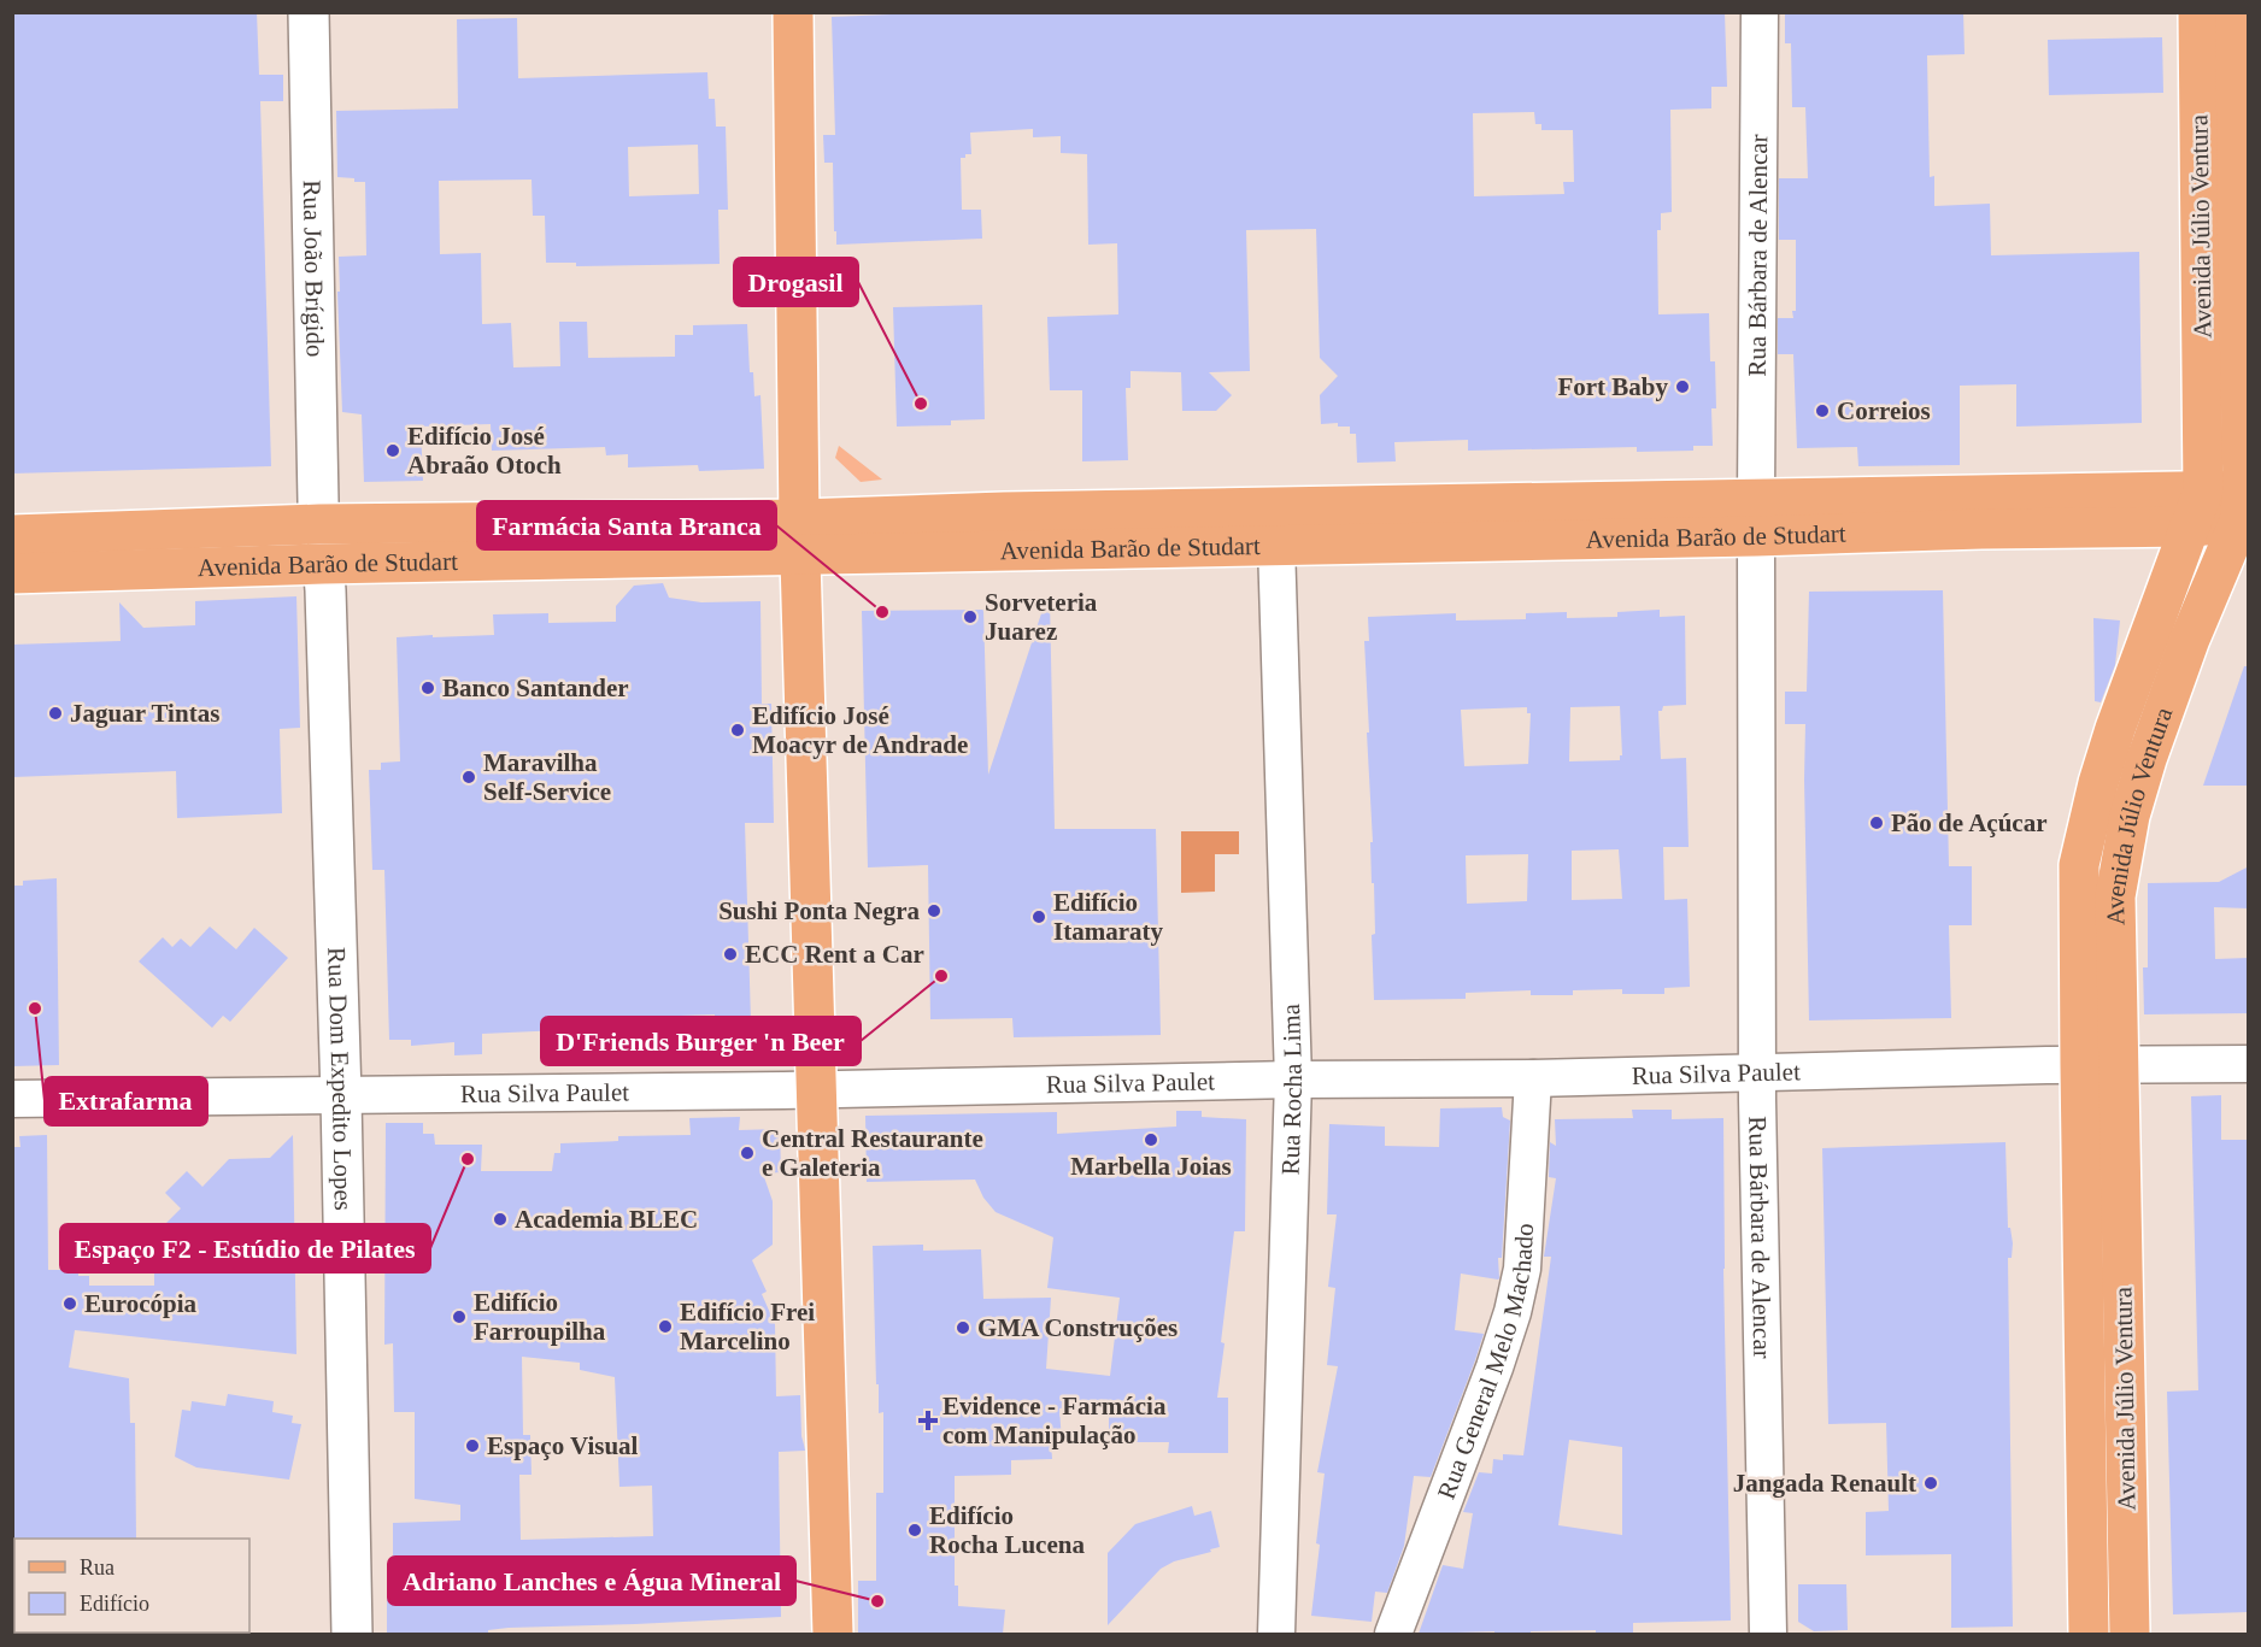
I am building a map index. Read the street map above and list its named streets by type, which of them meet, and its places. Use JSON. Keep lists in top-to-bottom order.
{
  "streets": {
    "main road": ["Avenida Júlio Ventura", "Avenida Barão de Studart"],
    "street": [
      "Rua Bárbara de Alencar",
      "Rua João Brígido",
      "Rua Silva Paulet",
      "Rua Dom Expedito Lopes",
      "Rua Rocha Lima",
      "Rua General Melo Machado"
    ]
  },
  "crossings": [
    ["Avenida Júlio Ventura", "Avenida Barão de Studart"],
    ["Avenida Júlio Ventura", "Rua Silva Paulet"],
    ["Rua Bárbara de Alencar", "Avenida Barão de Studart"],
    ["Rua Bárbara de Alencar", "Rua Silva Paulet"],
    ["Rua João Brígido", "Avenida Barão de Studart"],
    ["Rua João Brígido", "Rua Dom Expedito Lopes"],
    ["Avenida Barão de Studart", "Rua Dom Expedito Lopes"],
    ["Avenida Barão de Studart", "Rua Rocha Lima"],
    ["Rua Silva Paulet", "Rua Dom Expedito Lopes"],
    ["Rua Silva Paulet", "Rua Rocha Lima"],
    ["Rua Silva Paulet", "Rua General Melo Machado"]
  ],
  "places": {
    "other": [
      "Fort Baby",
      "Drogasil",
      "Correios",
      "Edifício José Abraão Otoch",
      "Farmácia Santa Branca",
      "Sorveteria Juarez",
      "Banco Santander",
      "Jaguar Tintas",
      "Edifício José Moacyr de Andrade",
      "Maravilha Self-Service",
      "Pão de Açúcar",
      "Sushi Ponta Negra",
      "Edifício Itamaraty",
      "ECC Rent a Car",
      "D'Friends Burger 'n Beer",
      "Extrafarma",
      "Marbella Joias",
      "Central Restaurante e Galeteria",
      "Espaço F2 - Estúdio de Pilates",
      "Academia BLEC",
      "Eurocópia",
      "Edifício Farroupilha",
      "Edifício Frei Marcelino",
      "GMA Construções",
      "Espaço Visual",
      "Jangada Renault",
      "Edifício Rocha Lucena",
      "Adriano Lanches e Água Mineral"
    ],
    "health": ["Evidence - Farmácia com Manipulação"]
  },
  "legend": ["Rua", "Edifício"]
}
